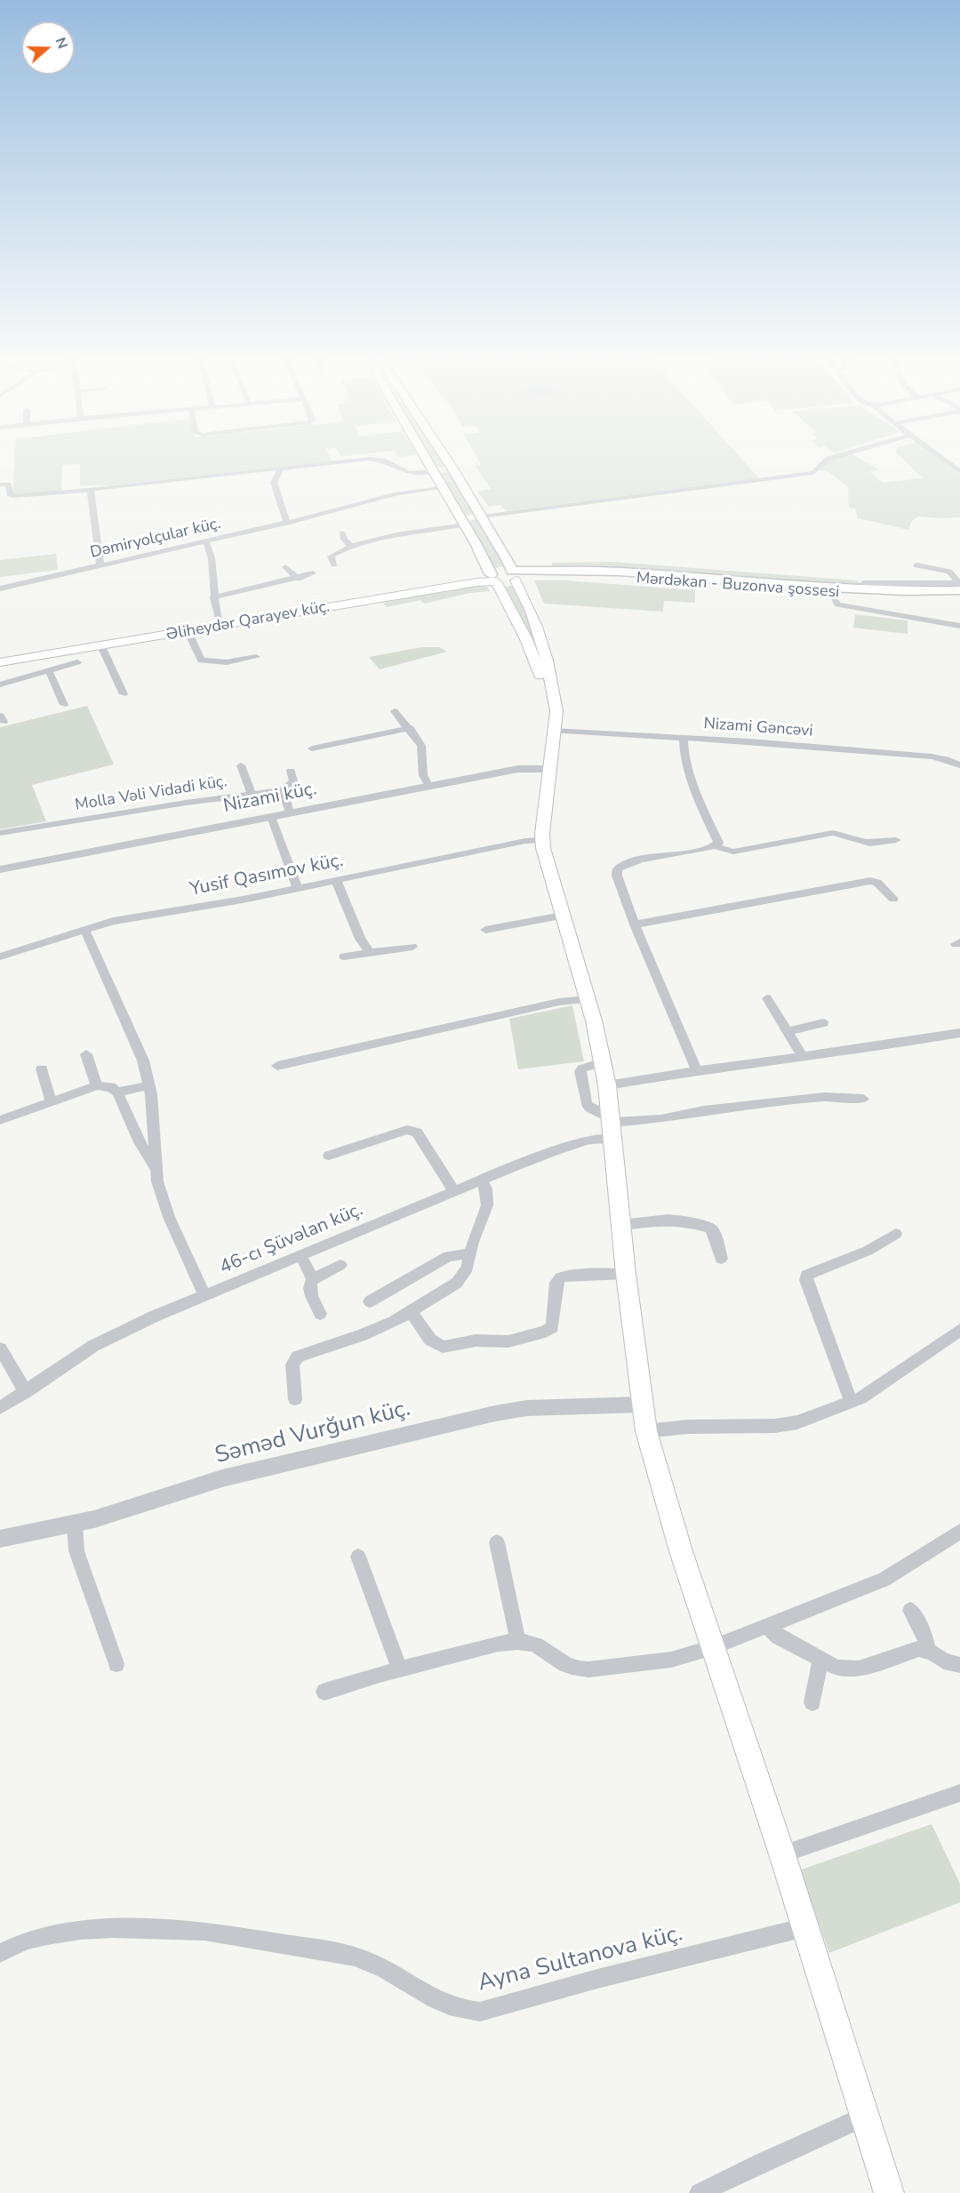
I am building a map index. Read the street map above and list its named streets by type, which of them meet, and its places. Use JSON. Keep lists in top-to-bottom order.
{
  "streets": {
    "main road": ["Mərdəkan - Buzonva şossesi", "Əliheydər Qarayev küç."],
    "street": [
      "Dəmiryolçular küç.",
      "Nizami Gəncəvi",
      "Molla Vəli Vidadi küç.",
      "Nizami küç.",
      "Yusif Qasımov küç.",
      "46-cı Şüvəlan küç.",
      "Səməd Vurğun küç.",
      "Ayna Sultanova küç."
    ]
  },
  "crossings": [
    ["Mərdəkan - Buzonva şossesi", "Əliheydər Qarayev küç."]
  ],
  "north": "right"
}
